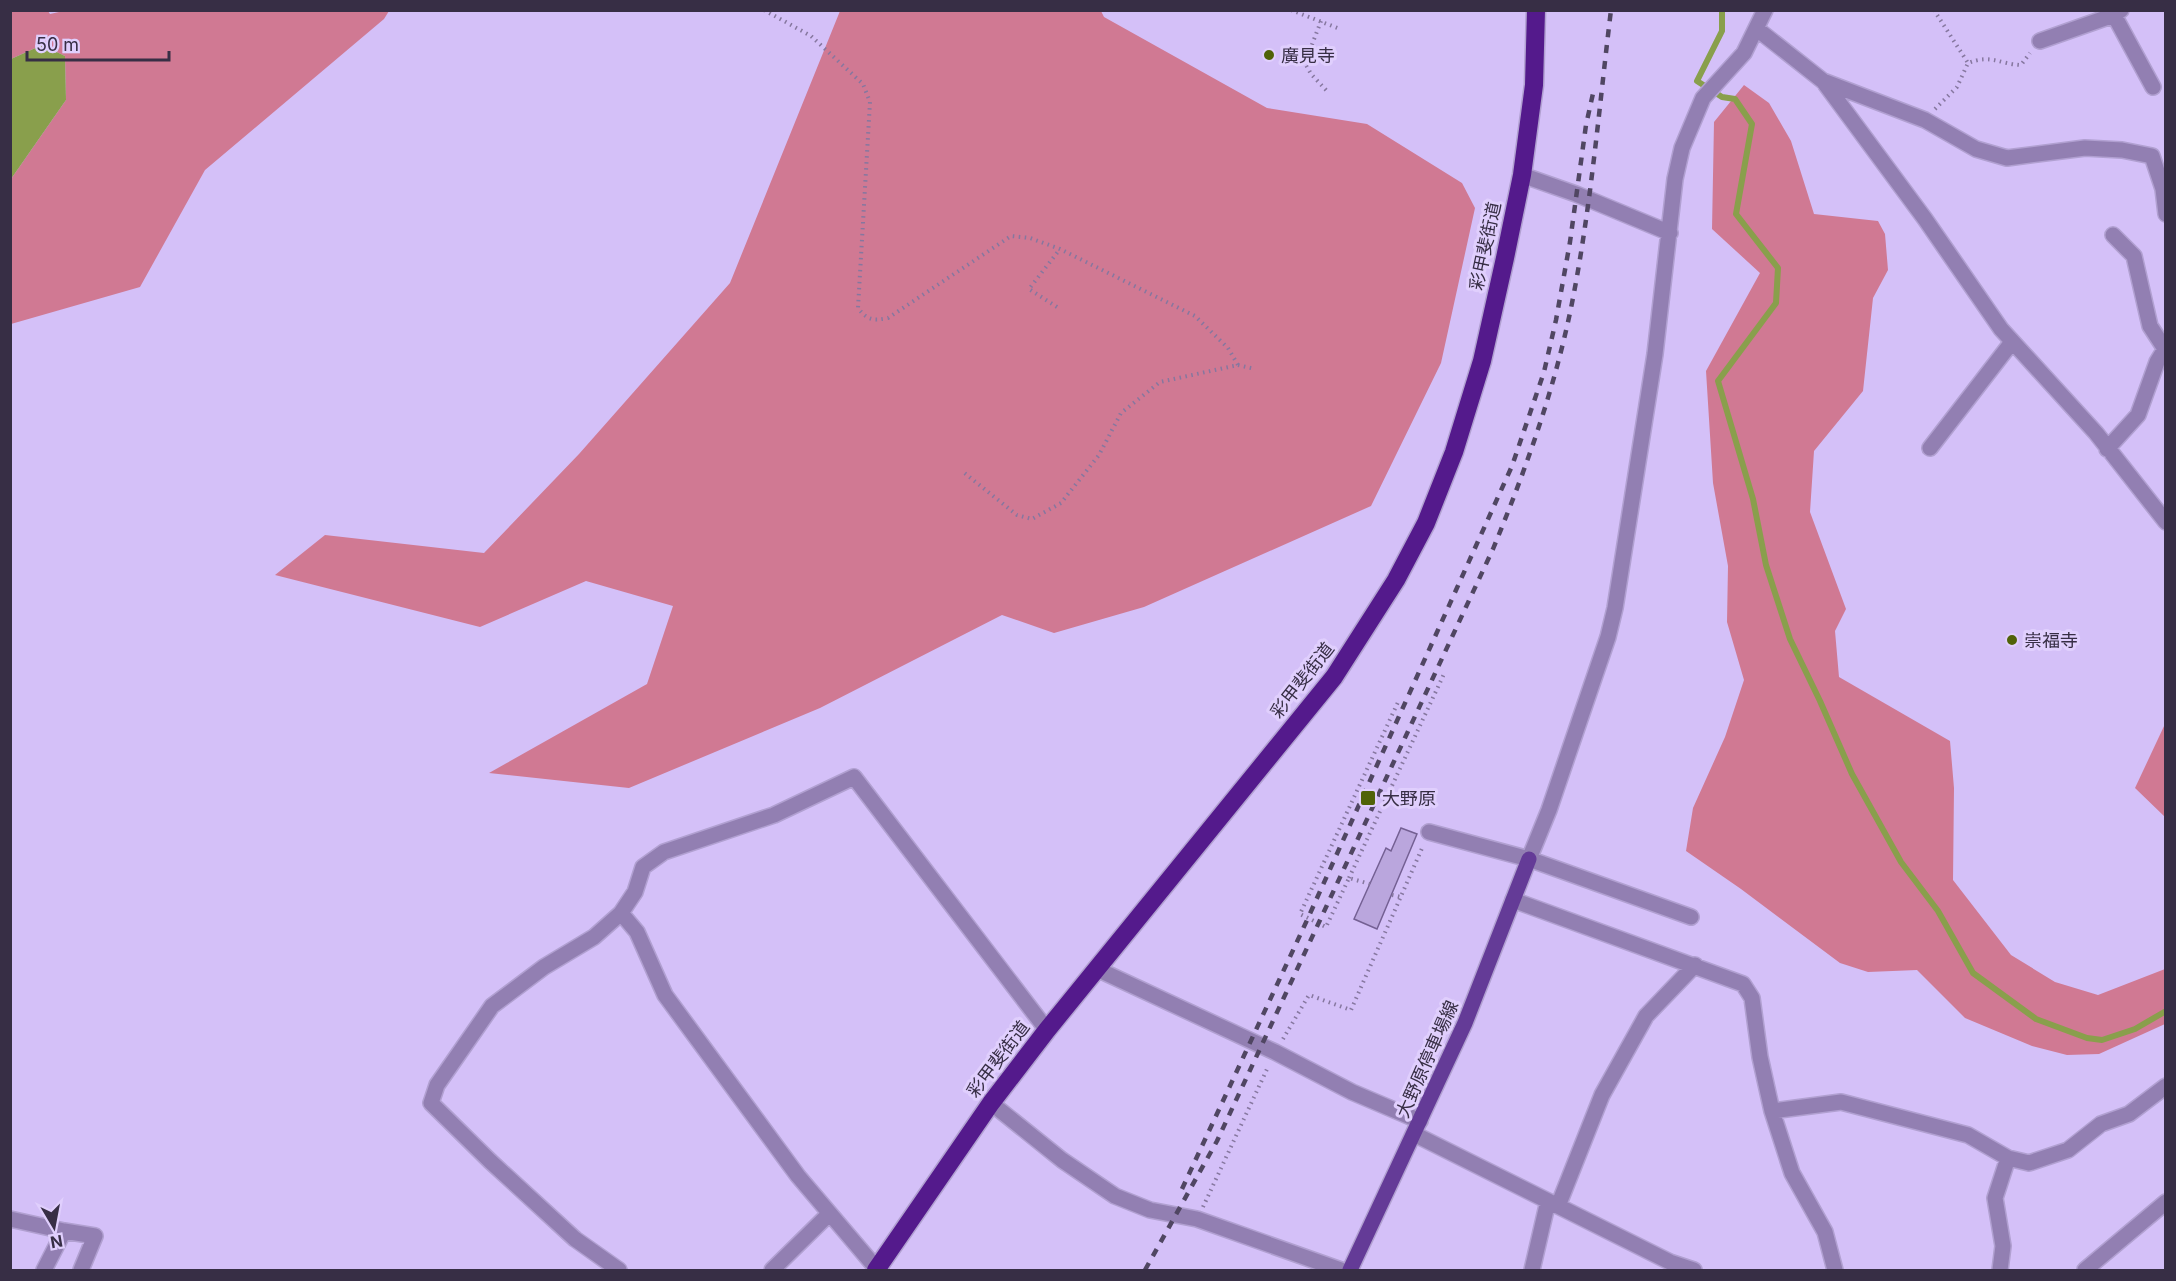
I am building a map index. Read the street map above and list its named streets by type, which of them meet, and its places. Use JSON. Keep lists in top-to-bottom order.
{
  "streets": {
    "highway": ["彩甲斐街道"],
    "main road": ["大野原停車場線"]
  },
  "places": {
    "other": ["廣見寺", "崇福寺"],
    "transit": ["大野原"]
  },
  "scale_bar": "50 m",
  "north": "bottom"
}
